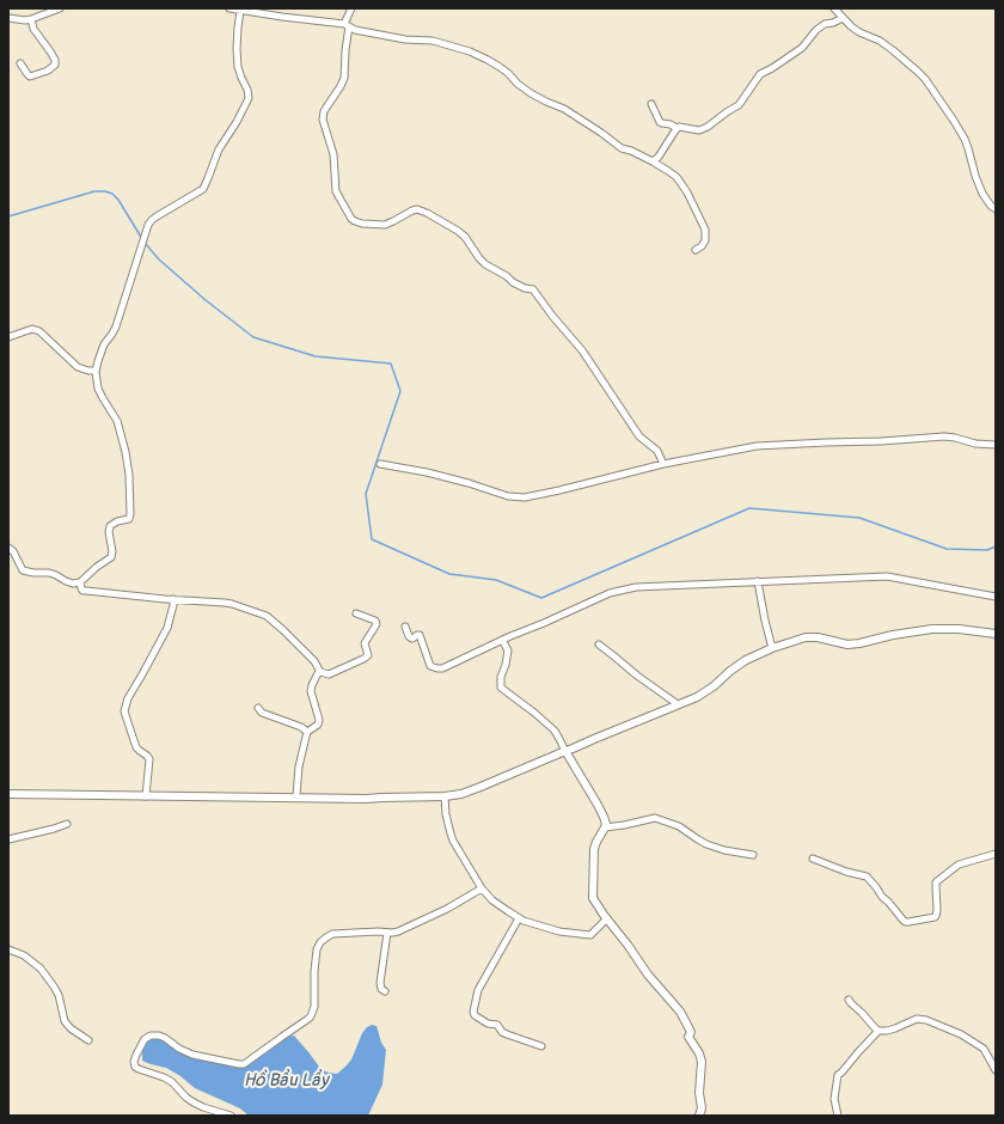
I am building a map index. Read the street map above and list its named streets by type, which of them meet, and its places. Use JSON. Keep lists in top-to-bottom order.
{
  "water": ["Hồ Bầu Lầy"]
}
